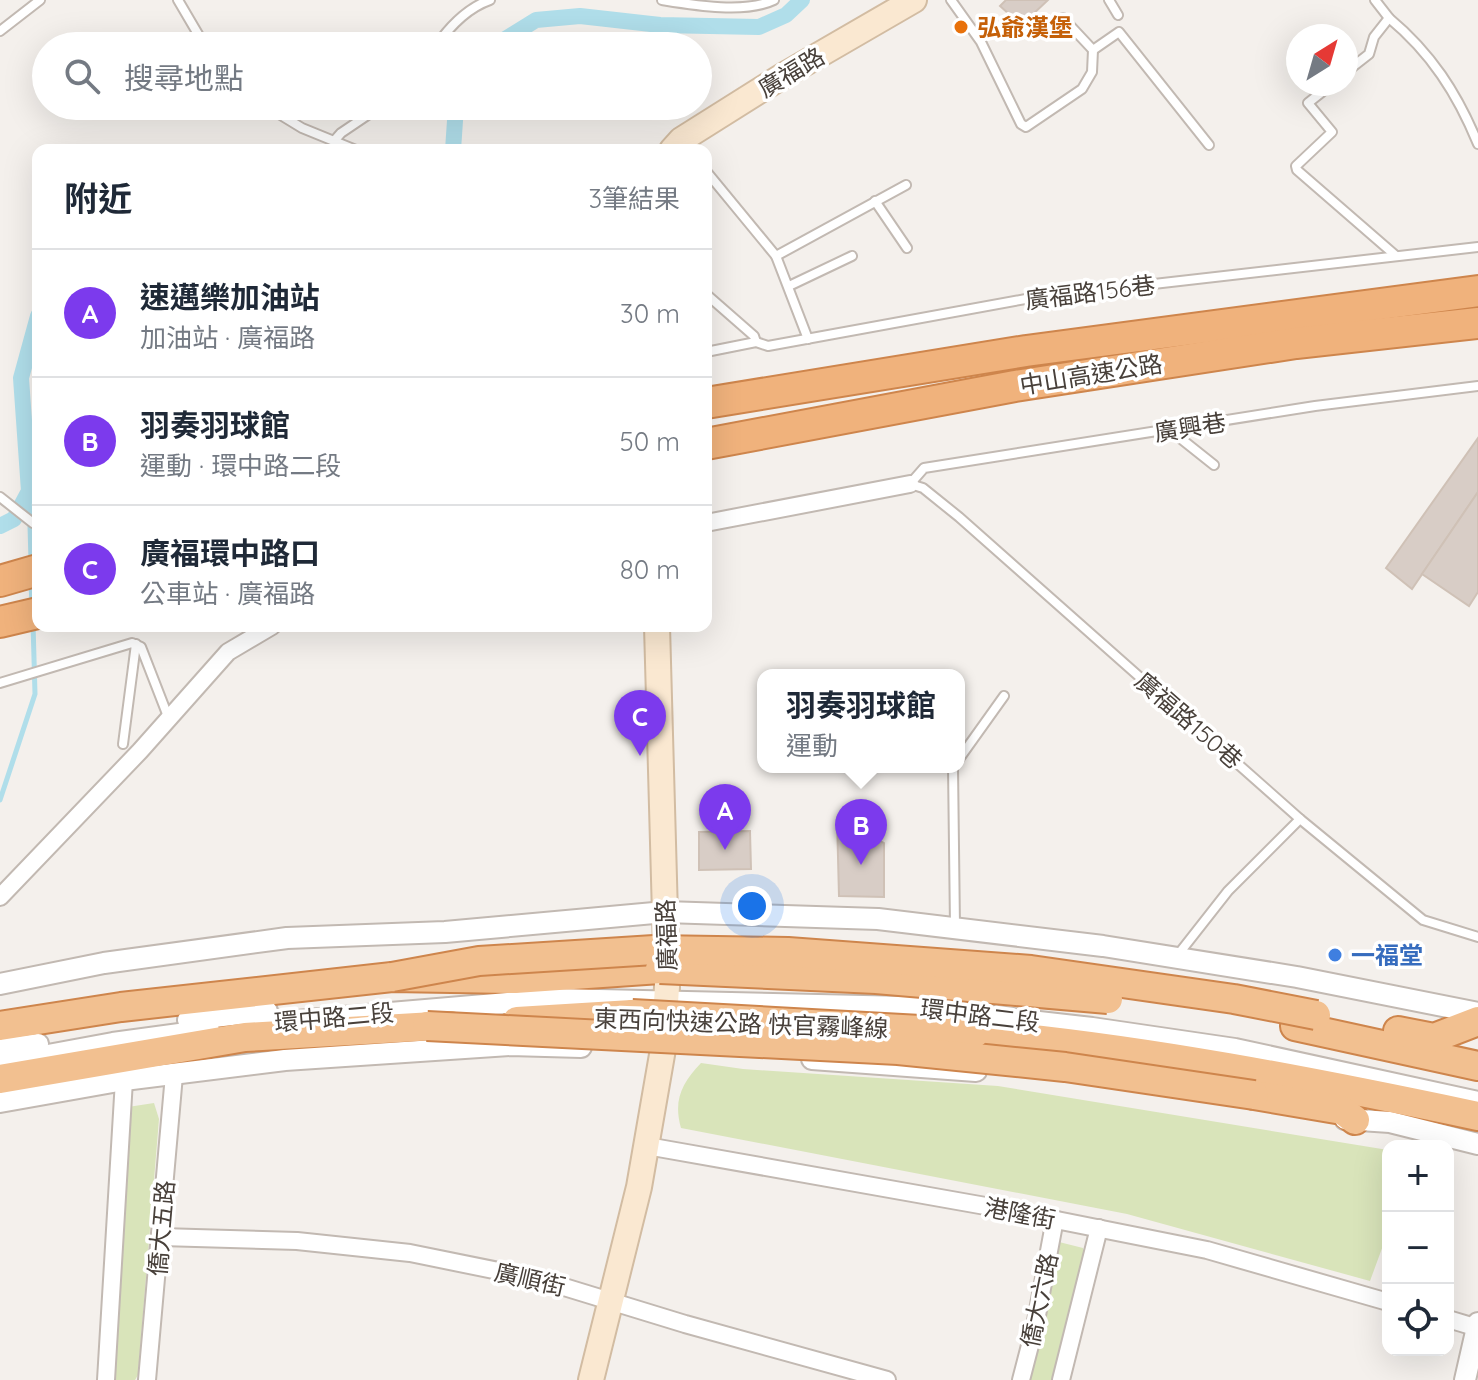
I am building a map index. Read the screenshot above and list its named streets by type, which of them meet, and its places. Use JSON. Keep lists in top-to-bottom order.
{
  "streets": {
    "highway": ["中山高速公路", "東西向快速公路 快官霧峰線"],
    "main road": ["廣福路"],
    "street": [
      "環中路二段",
      "港隆街",
      "僑大五路",
      "廣順街",
      "僑大六路"
    ],
    "lane": ["廣福路156巷", "廣興巷", "廣福路150巷"]
  },
  "crossings": [
    ["廣福路", "環中路二段"],
    ["廣福路", "港隆街"],
    ["廣福路", "廣順街"],
    ["廣興巷", "廣福路150巷"],
    ["環中路二段", "僑大五路"],
    ["港隆街", "僑大六路"],
    ["僑大五路", "廣順街"]
  ],
  "places": ["弘爺漢堡", "一福堂"],
  "north": "top right",
  "page": {
    "search": "搜尋地點",
    "heading": ["附近", "3筆結果"],
    "list": [
      {
        "mark": "A",
        "name": "速邁樂加油站",
        "note": "加油站 · 廣福路",
        "value": "30 m"
      },
      {
        "mark": "B",
        "name": "羽奏羽球館",
        "note": "運動 · 環中路二段",
        "value": "50 m"
      },
      {
        "mark": "C",
        "name": "廣福環中路口",
        "note": "公車站 · 廣福路",
        "value": "80 m"
      }
    ],
    "popup": ["羽奏羽球館", "運動"],
    "pins": ["C", "A", "B"],
    "map_buttons": ["+", "−"]
  }
}
